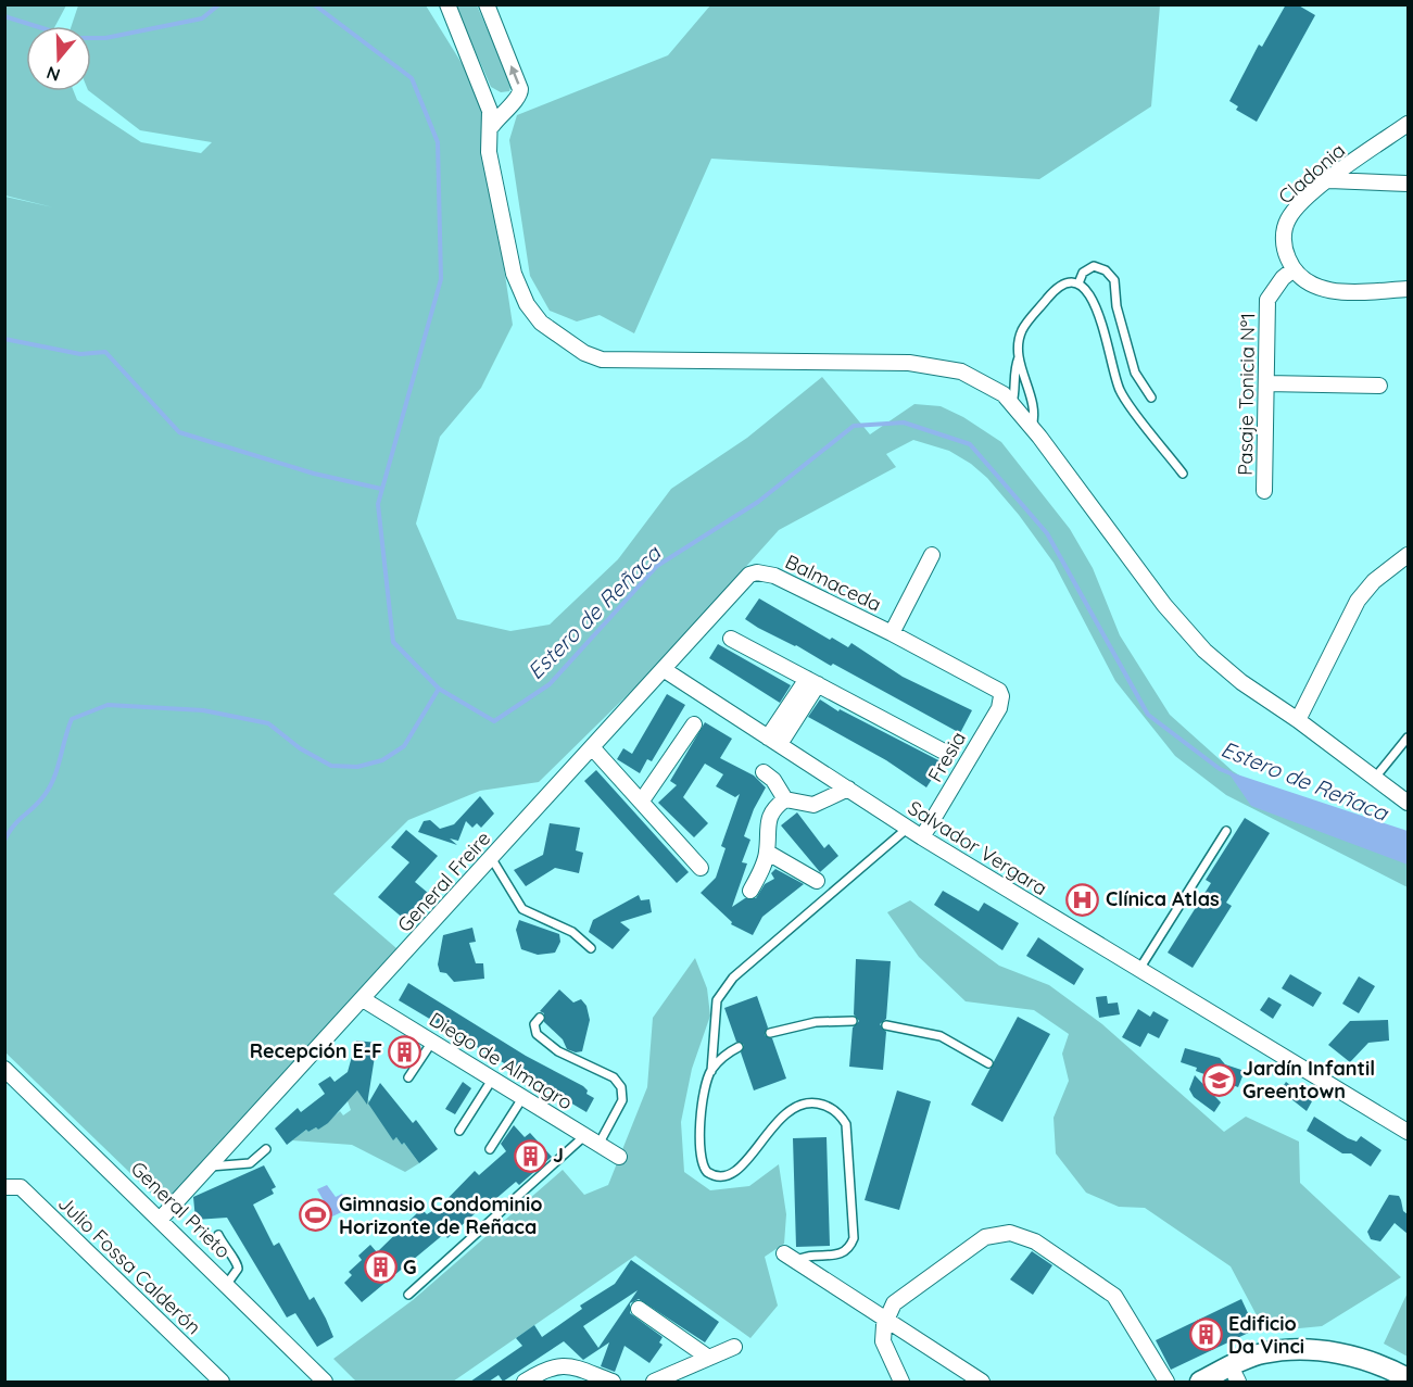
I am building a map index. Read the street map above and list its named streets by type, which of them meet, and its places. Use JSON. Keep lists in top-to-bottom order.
{
  "streets": {
    "street": [
      "Cladonia",
      "Pasaje Tonicia Nº1",
      "Balmaceda",
      "Fresia",
      "Salvador Vergara",
      "General Freire",
      "Diego de Almagro",
      "General Prieto",
      "Julio Fossa Calderón"
    ]
  },
  "crossings": [
    ["Cladonia", "Pasaje Tonicia Nº1"],
    ["Balmaceda", "Fresia"],
    ["Balmaceda", "General Freire"],
    ["Fresia", "Salvador Vergara"],
    ["Salvador Vergara", "General Freire"],
    ["General Freire", "Diego de Almagro"],
    ["General Freire", "General Prieto"]
  ],
  "water": ["Estero de Reñaca"],
  "places": {
    "hospital": ["Clínica Atlas"],
    "building": [
      "Recepción E-F",
      "J",
      "G",
      "Edificio Da Vinci"
    ],
    "school or university": ["Jardín Infantil Greentown"],
    "sports": ["Gimnasio Condominio Horizonte de Reñaca"]
  },
  "north": "bottom"
}
